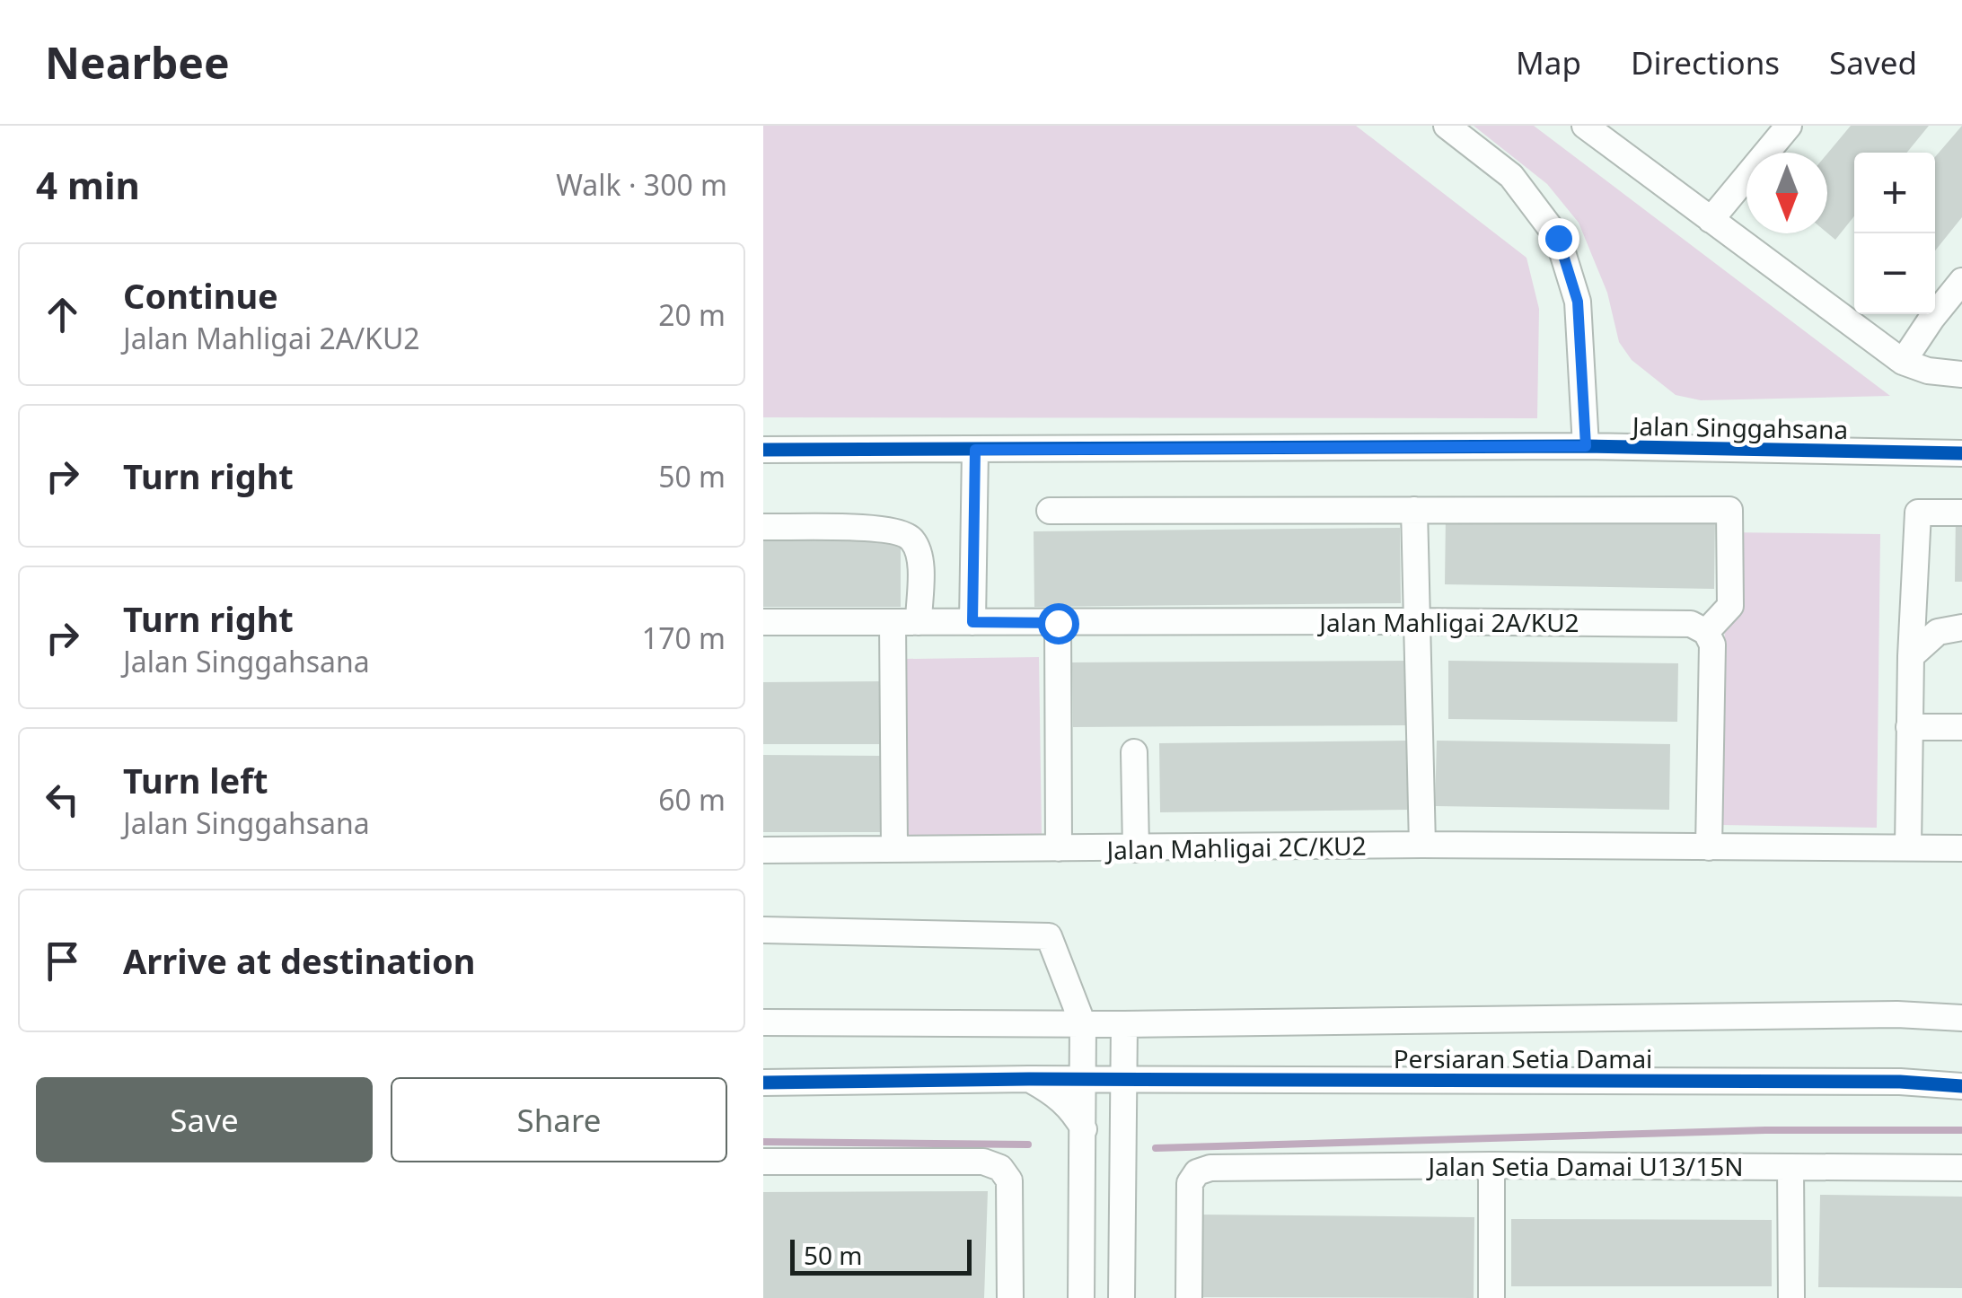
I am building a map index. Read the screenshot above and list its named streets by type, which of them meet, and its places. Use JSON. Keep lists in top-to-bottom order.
{
  "streets": {
    "street": [
      "Jalan Singgahsana",
      "Jalan Mahligai 2A/KU2",
      "Jalan Mahligai 2C/KU2",
      "Persiaran Setia Damai",
      "Jalan Setia Damai U13/15N"
    ]
  },
  "scale_bar": "50 m",
  "north": "bottom",
  "page": {
    "header": "Nearbee",
    "nav": ["Map", "Directions", "Saved"],
    "heading": ["4 min", "Walk · 300 m"],
    "map_buttons": ["+", "−"],
    "list": [
      ["Continue", "Jalan Mahligai 2A/KU2", "20 m"],
      ["Turn right", "50 m"],
      ["Turn right", "Jalan Singgahsana", "170 m"],
      ["Turn left", "Jalan Singgahsana", "60 m"],
      "Arrive at destination"
    ],
    "buttons": ["Save", "Share"],
    "scale": "50 m"
  }
}
